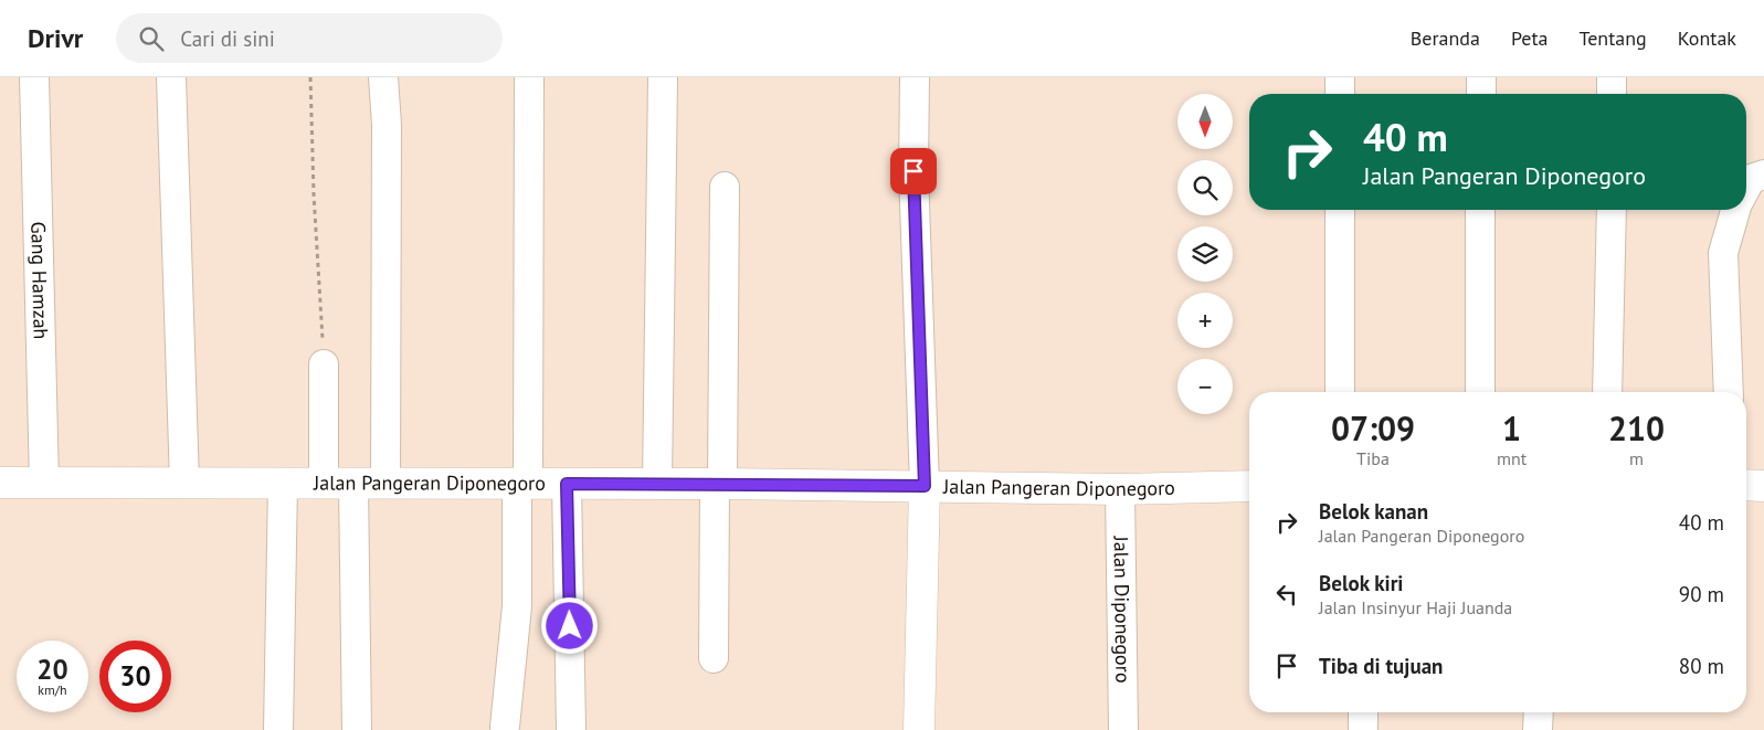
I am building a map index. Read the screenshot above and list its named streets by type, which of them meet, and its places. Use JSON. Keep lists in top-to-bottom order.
{
  "streets": {
    "street": ["Gang Hamzah", "Jalan Pangeran Diponegoro", "Jalan Diponegoro"]
  },
  "crossings": [
    ["Gang Hamzah", "Jalan Pangeran Diponegoro"],
    ["Jalan Pangeran Diponegoro", "Jalan Diponegoro"]
  ],
  "north": "bottom",
  "page": {
    "header": "Drivr",
    "search": "Cari di sini",
    "nav": [
      "Beranda",
      "Peta",
      "Tentang",
      "Kontak"
    ],
    "map_buttons": ["+", "−"],
    "turn": ["40 m", "Jalan Pangeran Diponegoro"],
    "eta": [
      "07:09",
      "Tiba",
      "1",
      "mnt",
      "210",
      "m"
    ],
    "list": [
      {
        "name": "Belok kanan",
        "note": "Jalan Pangeran Diponegoro",
        "value": "40 m"
      },
      {
        "name": "Belok kiri",
        "note": "Jalan Insinyur Haji Juanda",
        "value": "90 m"
      },
      {
        "name": "Tiba di tujuan",
        "value": "80 m"
      }
    ],
    "speed": "20 km/h",
    "limit": "30"
  }
}
